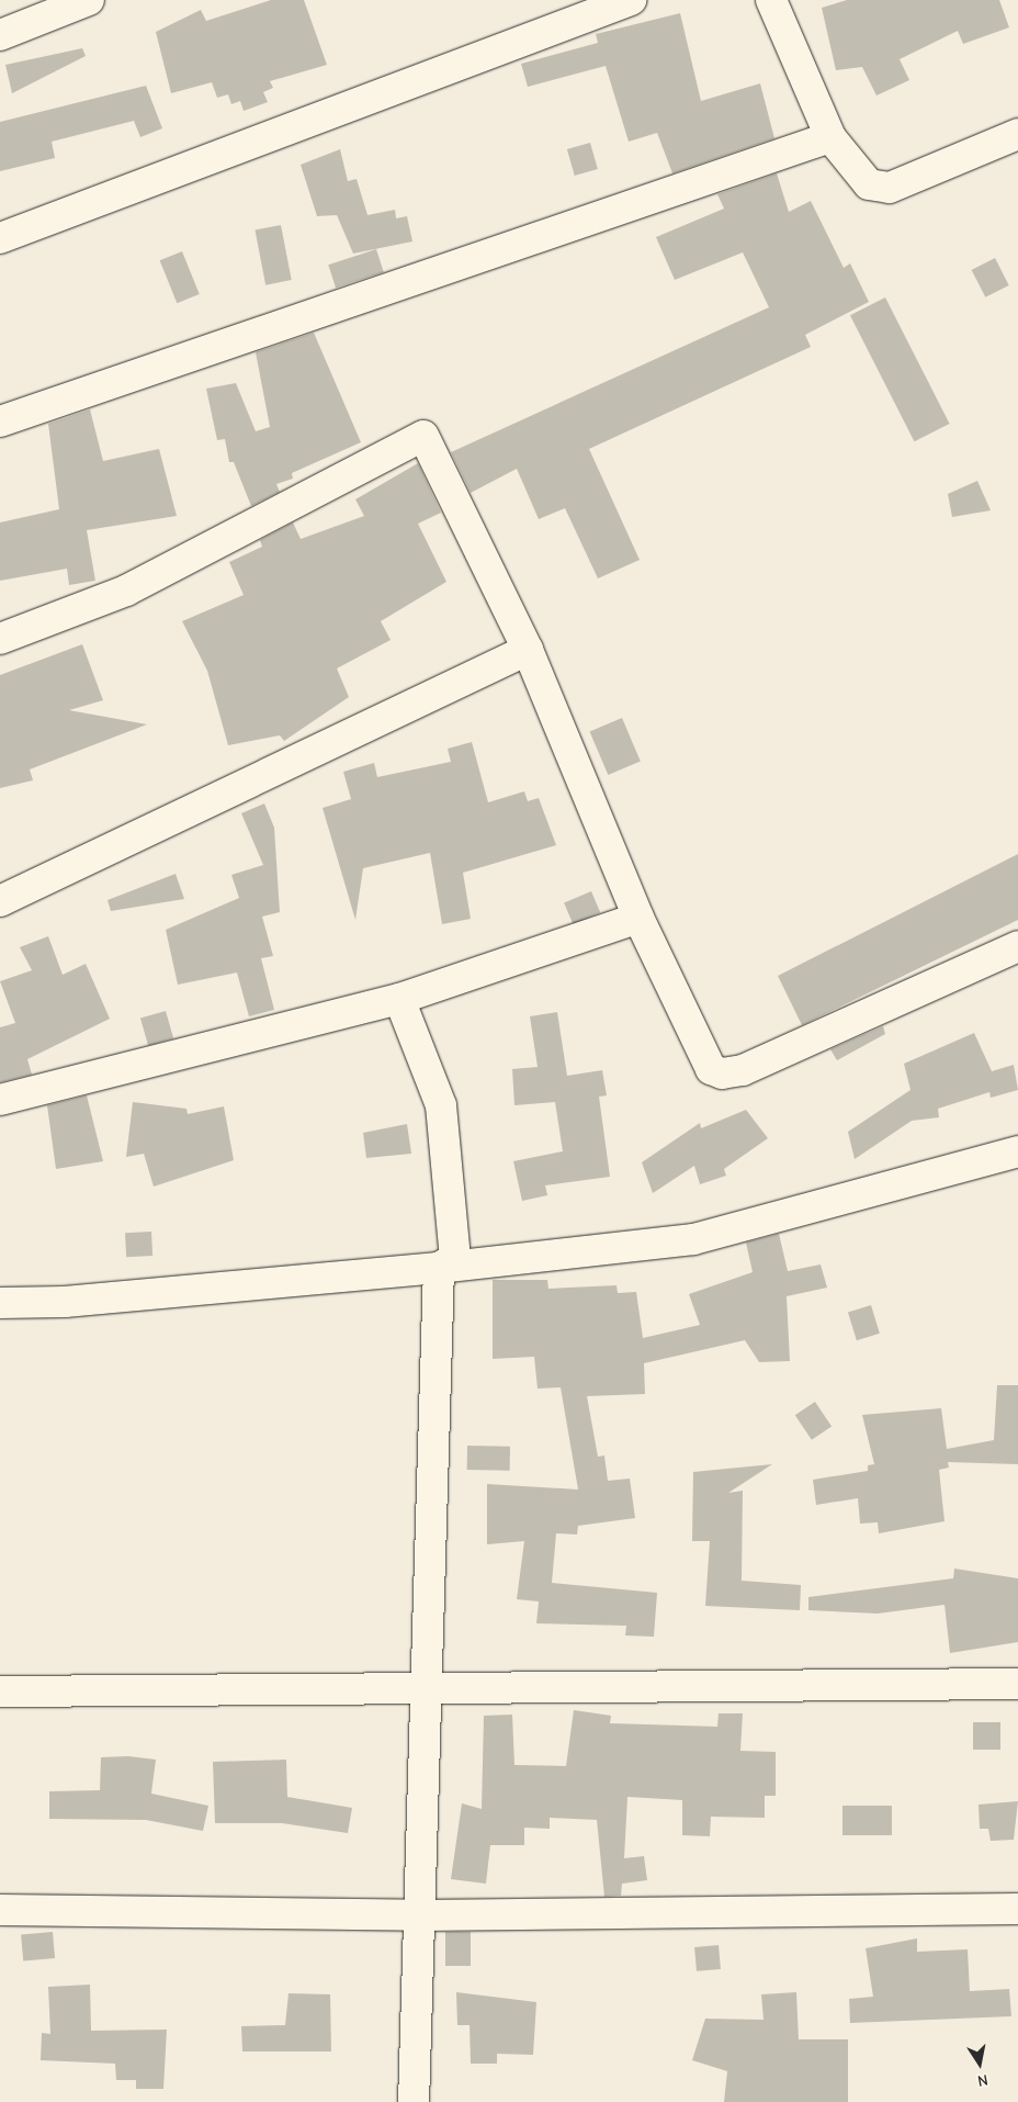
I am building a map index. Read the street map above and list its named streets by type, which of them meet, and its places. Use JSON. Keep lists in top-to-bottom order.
{
  "north": "bottom"
}
